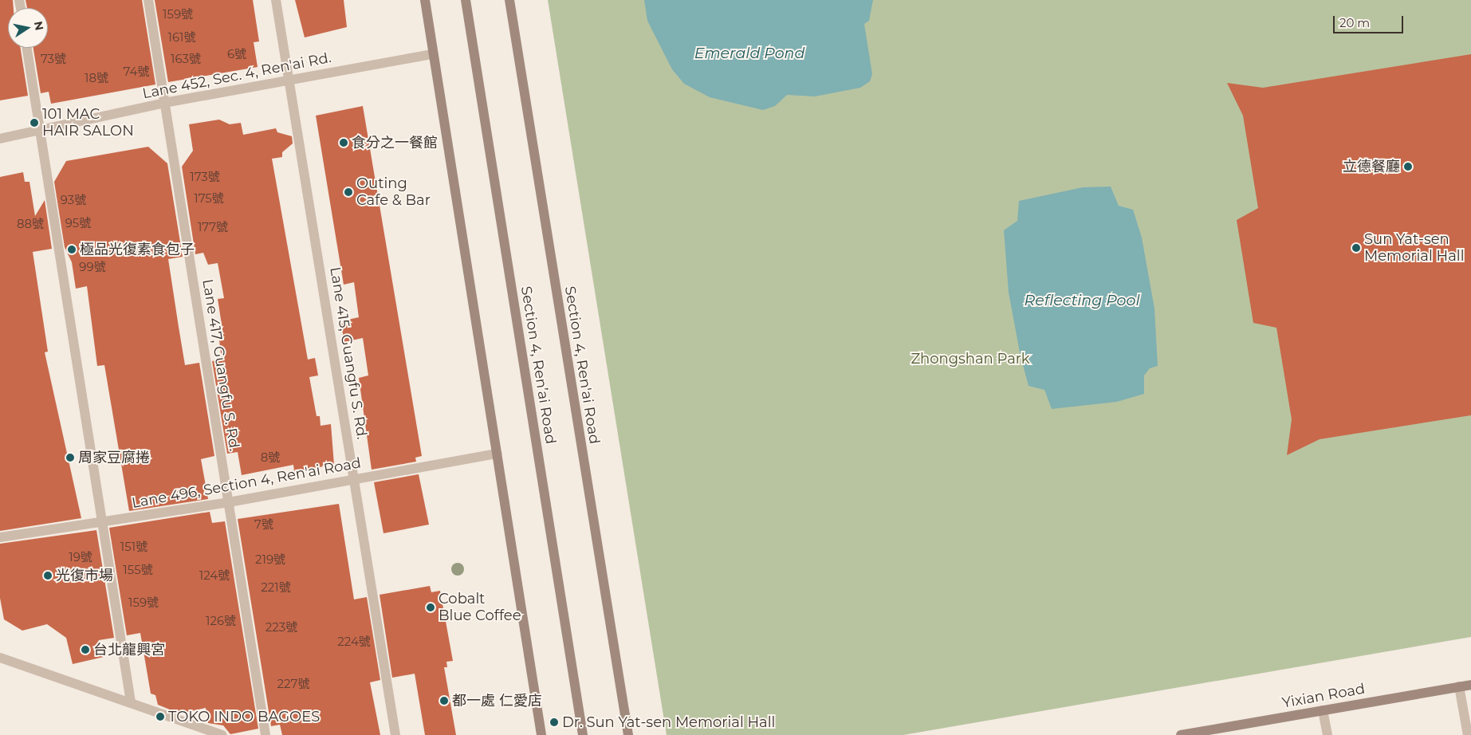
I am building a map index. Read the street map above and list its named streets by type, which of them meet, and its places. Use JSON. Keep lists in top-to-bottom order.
{
  "streets": {
    "main road": ["Section 4, Ren’ai Road", "Section 4, Ren'ai Road", "Yixian Road"],
    "street": [
      "Lane 452, Sec. 4, Ren'ai Rd.",
      "Lane 415, Guangfu S. Rd.",
      "Lane 417, Guangfu S. Rd.",
      "Lane 496, Section 4, Ren'ai Road"
    ]
  },
  "crossings": [
    ["Lane 452, Sec. 4, Ren'ai Rd.", "Lane 415, Guangfu S. Rd."],
    ["Lane 452, Sec. 4, Ren'ai Rd.", "Lane 417, Guangfu S. Rd."],
    ["Lane 415, Guangfu S. Rd.", "Lane 496, Section 4, Ren'ai Road"],
    ["Lane 417, Guangfu S. Rd.", "Lane 496, Section 4, Ren'ai Road"]
  ],
  "water": ["Emerald Pond", "Reflecting Pool"],
  "parks": ["Zhongshan Park"],
  "places": [
    "101 MAC HAIR SALON",
    "食分之一餐館",
    "立德餐廳",
    "Outing Cafe & Bar",
    "Sun Yat-sen Memorial Hall",
    "極品光復素食包子",
    "周家豆腐捲",
    "光復市場",
    "Cobalt Blue Coffee",
    "台北龍興宮",
    "都一處 仁愛店",
    "TOKO INDO BAGOES",
    "Dr. Sun Yat-sen Memorial Hall"
  ],
  "house_numbers": [
    "159號",
    "161號",
    "6號",
    "73號",
    "163號",
    "74號",
    "18號",
    "173號",
    "175號",
    "93號",
    "95號",
    "88號",
    "177號",
    "99號",
    "8號",
    "7號",
    "151號",
    "19號",
    "219號",
    "155號",
    "124號",
    "221號",
    "159號",
    "126號",
    "223號",
    "224號",
    "227號"
  ],
  "scale_bar": "20 m",
  "north": "right"
}
